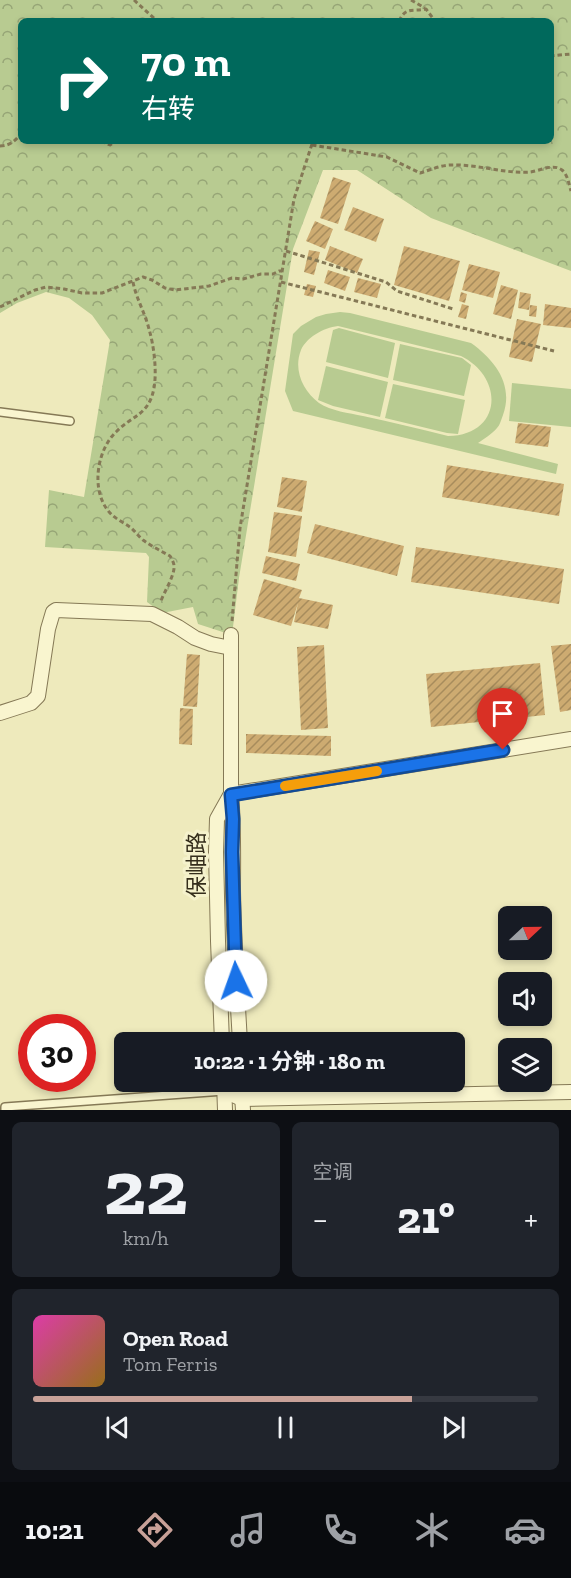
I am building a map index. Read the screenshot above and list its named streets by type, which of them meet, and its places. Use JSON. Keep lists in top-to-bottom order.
{
  "streets": {
    "street": ["保岫路"]
  },
  "north": "right",
  "page": {
    "turn": ["70 m", "右转"],
    "limit": "30",
    "trip": "10:22 · 1 分钟 · 180 m",
    "tile": [
      ["22", "km/h"],
      "空调"
    ],
    "heat": ["−", "21°", "+"],
    "song": ["Open Road", "Tom Ferris"],
    "tabs": "10:21"
  }
}
